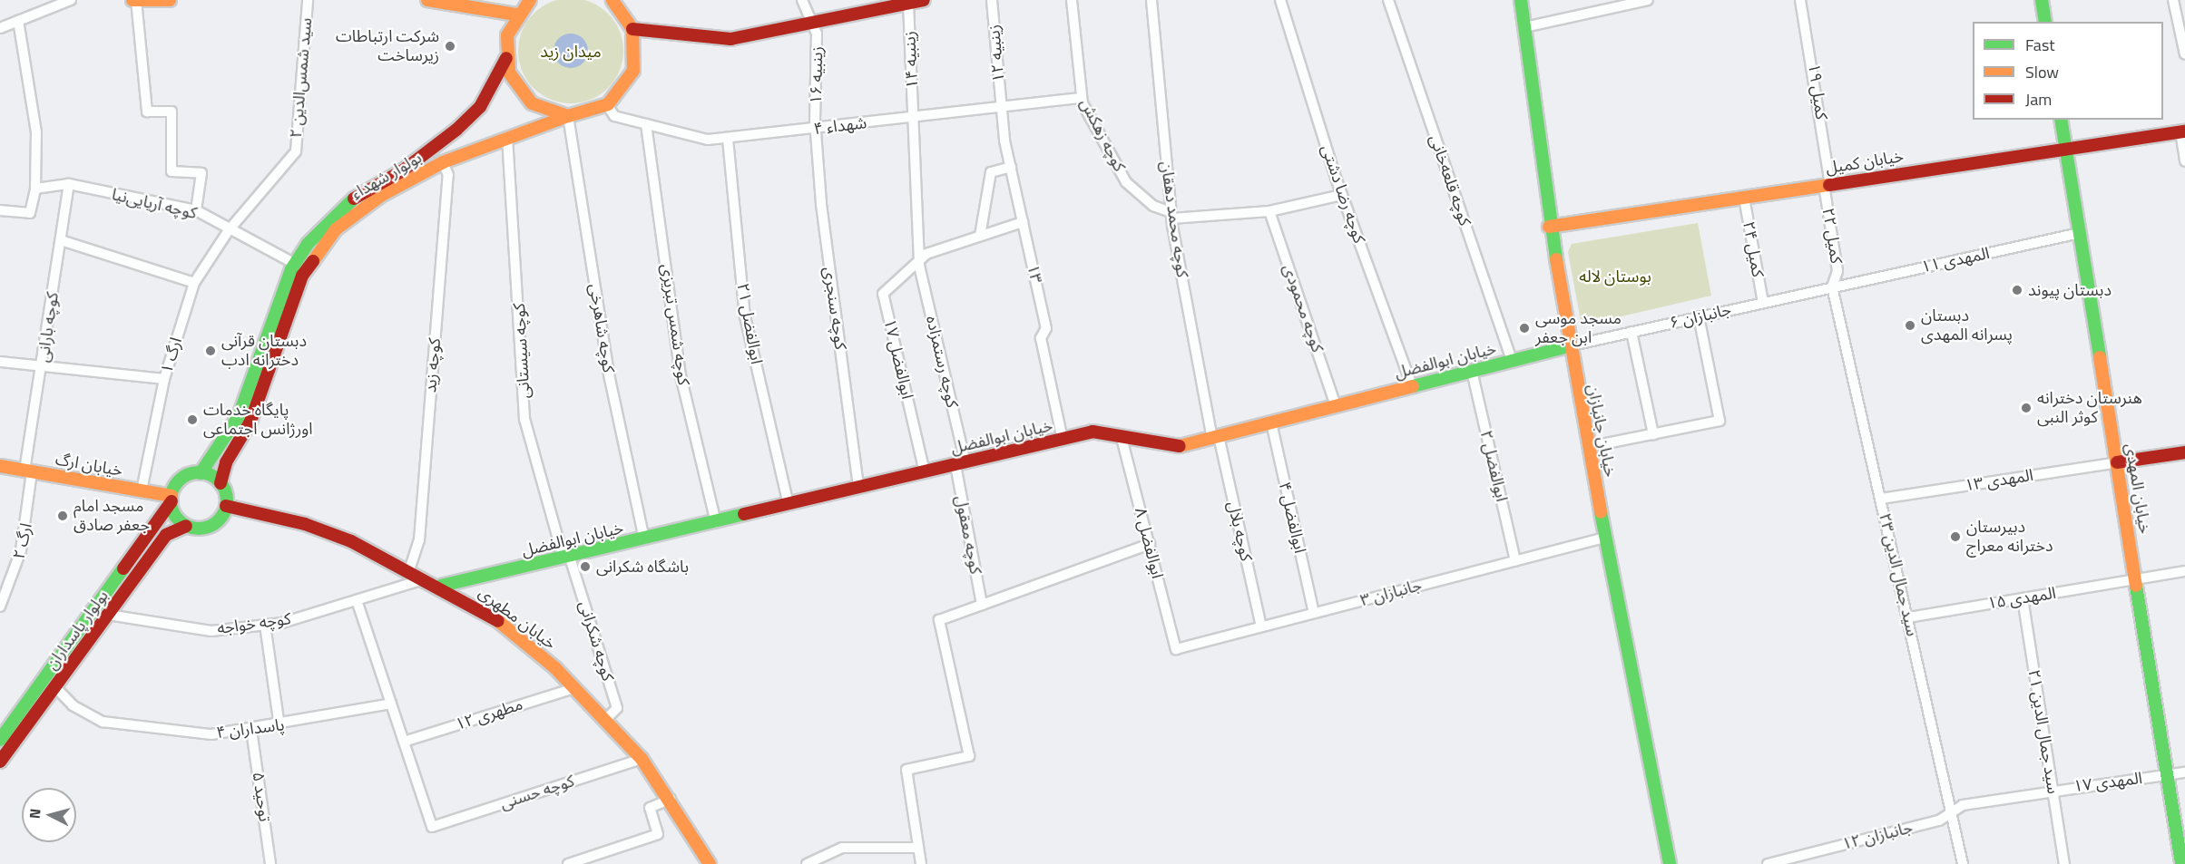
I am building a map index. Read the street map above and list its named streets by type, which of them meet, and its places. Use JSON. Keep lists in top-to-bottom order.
{
  "streets": {
    "main road": [
      "خیابان کمیل",
      "بولوار شهداء",
      "خیابان ابوالفضل",
      "خیابان جانبازان",
      "خیابان ارگ",
      "خیابان المهدی",
      "خیابان مطهری",
      "بولوار پاسداران"
    ],
    "street": [
      "زینبیه ۱۲",
      "زینبیه ۱۴",
      "زینبیه ۱۶",
      "سید شمس‌الدین ۲",
      "کمیل ۱۹",
      "شهداء ۴",
      "کوچه زهکش",
      "کوچه قلعه‌خانی",
      "کوچه رضا دشتی",
      "کوچه آریایی‌نیا",
      "کوچه محمد دهقان",
      "کمیل ۲۲",
      "کمیل ۲۴",
      "المهدی ۱۱",
      "۱۳",
      "کوچه سنجری",
      "کوچه محمودی",
      "جانبازان ۶",
      "ابوالفضل ۲۱",
      "کوچه شمس تبریزی",
      "کوچه بارانی",
      "کوچه شاهرخی",
      "کوچه سیستانی",
      "ارگ ۱",
      "ابوالفضل ۱۷",
      "کوچه رستمزاده",
      "کوچه زید",
      "ابوالفضل ۲",
      "المهدی ۱۳",
      "ابوالفضل ۴",
      "کوچه بلال",
      "کوچه معقول",
      "ارگ ۲",
      "ابوالفضل ۸",
      "سید جمال الدین ۲۳",
      "جانبازان ۳",
      "المهدی ۱۵",
      "کوچه خواجه",
      "کوچه شکرانی",
      "مطهری ۱۲",
      "پاسداران ۴",
      "سید جمال الدین ۲۱",
      "المهدی ۱۷",
      "کوچه حسنی",
      "توحید ۵",
      "جانبازان ۱۲"
    ]
  },
  "crossings": [
    ["زینبیه ۱۲", "شهداء ۴"],
    ["زینبیه ۱۲", "۱۳"],
    ["زینبیه ۱۴", "شهداء ۴"],
    ["زینبیه ۱۴", "ابوالفضل ۱۷"],
    ["زینبیه ۱۴", "کوچه رستمزاده"],
    ["زینبیه ۱۶", "شهداء ۴"],
    ["زینبیه ۱۶", "کوچه سنجری"],
    ["سید شمس‌الدین ۲", "کوچه آریایی‌نیا"],
    ["سید شمس‌الدین ۲", "ارگ ۱"],
    ["کمیل ۱۹", "خیابان کمیل"],
    ["کمیل ۱۹", "کمیل ۲۲"],
    ["شهداء ۴", "کوچه زهکش"],
    ["شهداء ۴", "بولوار شهداء"],
    ["شهداء ۴", "۱۳"],
    ["شهداء ۴", "کوچه سنجری"],
    ["شهداء ۴", "ابوالفضل ۲۱"],
    ["شهداء ۴", "کوچه شمس تبریزی"],
    ["کوچه زهکش", "کوچه محمد دهقان"],
    ["خیابان کمیل", "کمیل ۲۲"],
    ["خیابان کمیل", "کمیل ۲۴"],
    ["خیابان کمیل", "خیابان جانبازان"],
    ["خیابان کمیل", "خیابان المهدی"],
    ["بولوار شهداء", "کوچه آریایی‌نیا"],
    ["بولوار شهداء", "کوچه شاهرخی"],
    ["بولوار شهداء", "کوچه سیستانی"],
    ["بولوار شهداء", "کوچه زید"],
    ["بولوار شهداء", "خیابان ارگ"],
    ["بولوار شهداء", "خیابان مطهری"],
    ["بولوار شهداء", "بولوار پاسداران"],
    ["کوچه قلعه‌خانی", "خیابان ابوالفضل"],
    ["کوچه رضا دشتی", "خیابان ابوالفضل"],
    ["کوچه آریایی‌نیا", "کوچه بارانی"],
    ["کوچه آریایی‌نیا", "ارگ ۱"],
    ["کوچه محمد دهقان", "خیابان ابوالفضل"],
    ["کوچه محمد دهقان", "کوچه بلال"],
    ["کمیل ۲۲", "المهدی ۱۱"],
    ["کمیل ۲۲", "جانبازان ۶"],
    ["کمیل ۲۲", "سید جمال الدین ۲۳"],
    ["کمیل ۲۴", "جانبازان ۶"],
    ["المهدی ۱۱", "جانبازان ۶"],
    ["المهدی ۱۱", "خیابان المهدی"],
    ["المهدی ۱۱", "سید جمال الدین ۲۳"],
    ["۱۳", "خیابان ابوالفضل"],
    ["کوچه سنجری", "خیابان ابوالفضل"],
    ["کوچه محمودی", "خیابان ابوالفضل"],
    ["جانبازان ۶", "خیابان ابوالفضل"],
    ["جانبازان ۶", "خیابان جانبازان"],
    ["جانبازان ۶", "سید جمال الدین ۲۳"],
    ["ابوالفضل ۲۱", "خیابان ابوالفضل"],
    ["کوچه شمس تبریزی", "خیابان ابوالفضل"],
    ["کوچه بارانی", "خیابان ارگ"],
    ["کوچه بارانی", "ارگ ۲"],
    ["کوچه شاهرخی", "خیابان ابوالفضل"],
    ["کوچه سیستانی", "خیابان ابوالفضل"],
    ["کوچه سیستانی", "کوچه شکرانی"],
    ["ارگ ۱", "خیابان ارگ"],
    ["ابوالفضل ۱۷", "خیابان ابوالفضل"],
    ["ابوالفضل ۱۷", "کوچه رستمزاده"],
    ["خیابان ابوالفضل", "کوچه رستمزاده"],
    ["خیابان ابوالفضل", "خیابان جانبازان"],
    ["خیابان ابوالفضل", "ابوالفضل ۲"],
    ["خیابان ابوالفضل", "ابوالفضل ۴"],
    ["خیابان ابوالفضل", "کوچه بلال"],
    ["خیابان ابوالفضل", "کوچه معقول"],
    ["خیابان ابوالفضل", "ابوالفضل ۸"],
    ["خیابان ابوالفضل", "خیابان مطهری"],
    ["خیابان ابوالفضل", "کوچه شکرانی"],
    ["کوچه رستمزاده", "کوچه معقول"],
    ["کوچه زید", "خیابان مطهری"],
    ["خیابان جانبازان", "جانبازان ۳"],
    ["خیابان ارگ", "ارگ ۲"],
    ["خیابان ارگ", "خیابان مطهری"],
    ["خیابان ارگ", "بولوار پاسداران"],
    ["ابوالفضل ۲", "جانبازان ۳"],
    ["المهدی ۱۳", "خیابان المهدی"],
    ["المهدی ۱۳", "سید جمال الدین ۲۳"],
    ["خیابان المهدی", "المهدی ۱۵"],
    ["خیابان المهدی", "المهدی ۱۷"],
    ["ابوالفضل ۴", "جانبازان ۳"],
    ["کوچه بلال", "جانبازان ۳"],
    ["ابوالفضل ۸", "جانبازان ۳"],
    ["سید جمال الدین ۲۳", "المهدی ۱۵"],
    ["سید جمال الدین ۲۳", "المهدی ۱۷"],
    ["سید جمال الدین ۲۳", "جانبازان ۱۲"],
    ["المهدی ۱۵", "سید جمال الدین ۲۱"],
    ["خیابان مطهری", "کوچه خواجه"],
    ["خیابان مطهری", "بولوار پاسداران"],
    ["خیابان مطهری", "کوچه شکرانی"],
    ["خیابان مطهری", "مطهری ۱۲"],
    ["خیابان مطهری", "کوچه حسنی"],
    ["کوچه خواجه", "بولوار پاسداران"],
    ["بولوار پاسداران", "پاسداران ۴"],
    ["مطهری ۱۲", "کوچه حسنی"],
    ["پاسداران ۴", "توحید ۵"],
    ["سید جمال الدین ۲۱", "المهدی ۱۷"],
    ["المهدی ۱۷", "جانبازان ۱۲"]
  ],
  "parks": ["میدان زید", "بوستان لاله"],
  "places": [
    "شرکت ارتباطات زیرساخت",
    "دبستان پیوند",
    "دبستان پسرانه المهدی",
    "مسجد موسی ابن جعفر",
    "دبستان قرآنی دخترانه ادب",
    "هنرستان دخترانه کوثر النبی",
    "پایگاه خدمات اورژانس اجتماعی",
    "مسجد امام جعفر صادق",
    "دبیرستان دخترانه معراج",
    "باشگاه شکرانی"
  ],
  "legend": ["Fast", "Slow", "Jam"],
  "north": "left"
}
